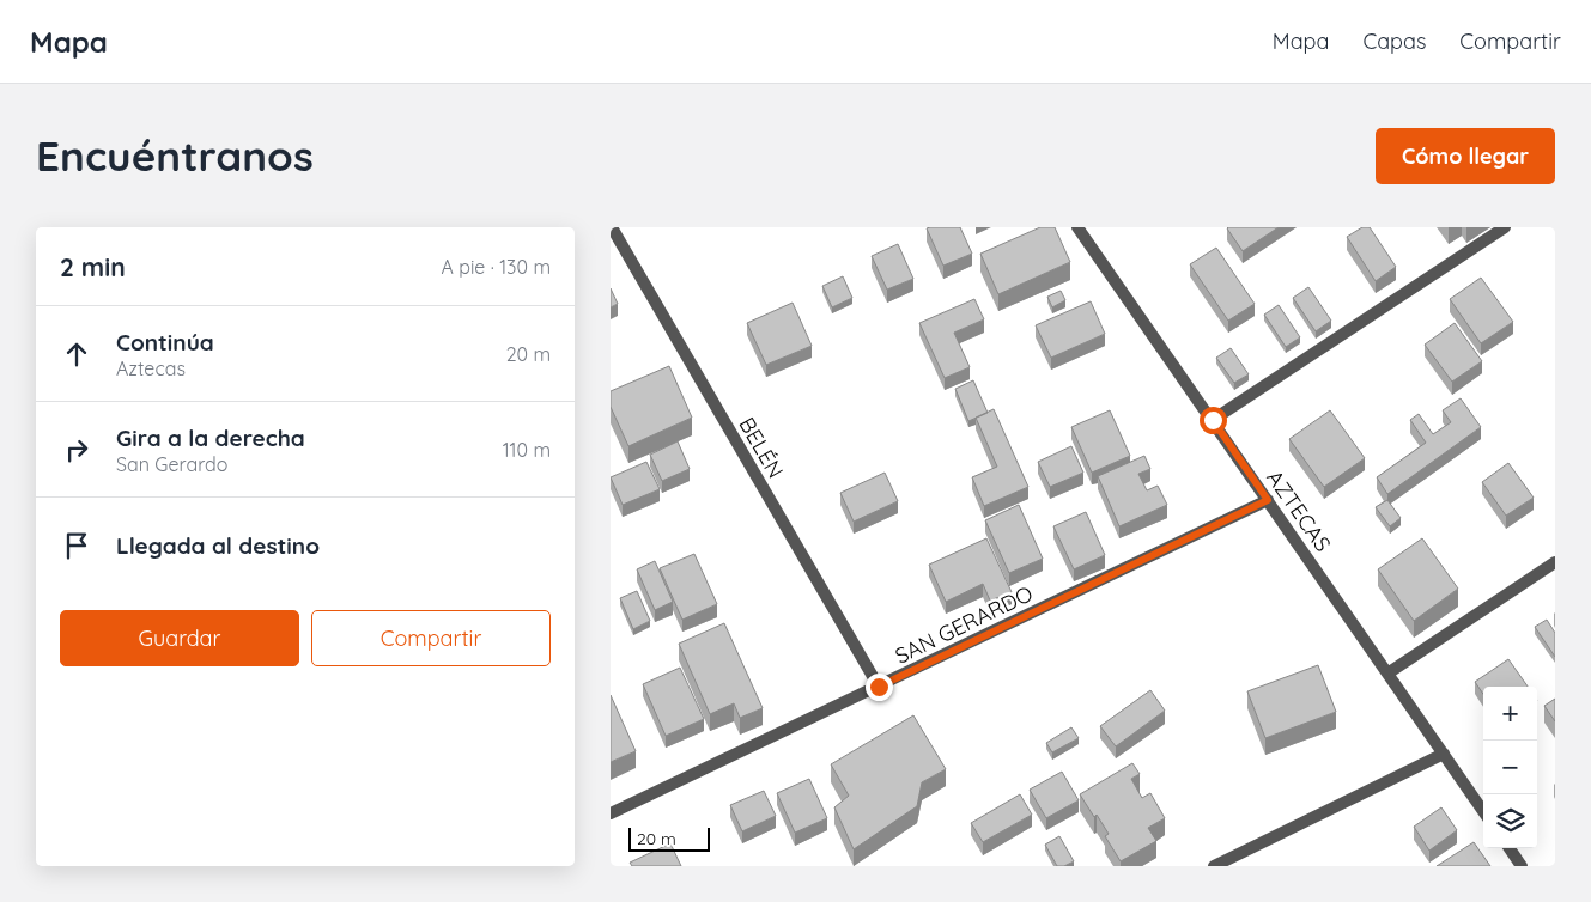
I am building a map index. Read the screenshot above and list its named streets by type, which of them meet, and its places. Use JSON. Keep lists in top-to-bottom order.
{
  "streets": {
    "street": ["BELÉN", "AZTECAS", "SAN GERARDO"]
  },
  "crossings": [
    ["BELÉN", "SAN GERARDO"],
    ["AZTECAS", "SAN GERARDO"]
  ],
  "scale_bar": "20 m",
  "page": {
    "header": "Mapa",
    "nav": ["Mapa", "Capas", "Compartir"],
    "buttons": [
      "Cómo llegar",
      ["Guardar", "Compartir"]
    ],
    "title": "Encuéntranos",
    "heading": ["2 min", "A pie · 130 m"],
    "list": [
      ["Continúa", "Aztecas", "20 m"],
      ["Gira a la derecha", "San Gerardo", "110 m"],
      "Llegada al destino"
    ],
    "map_buttons": ["+", "−"],
    "scale": "20 m"
  }
}
